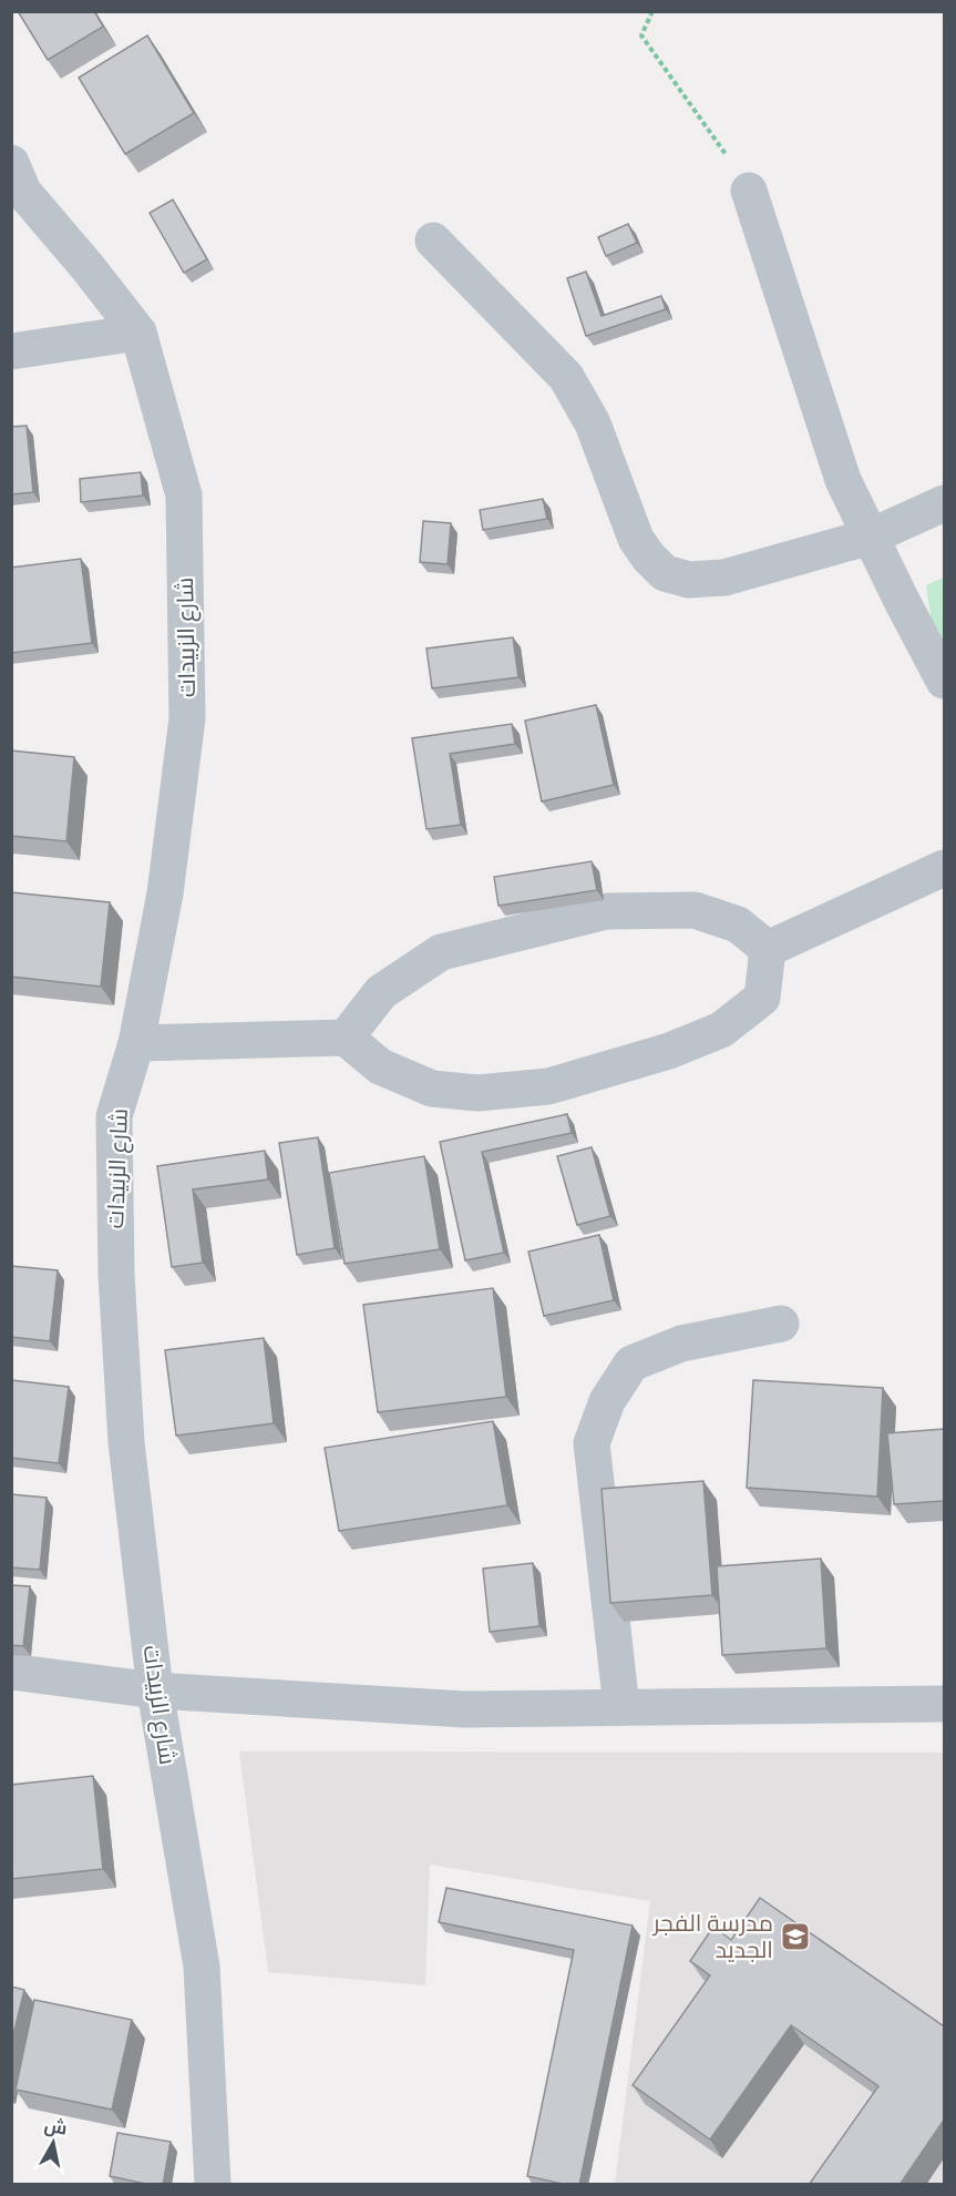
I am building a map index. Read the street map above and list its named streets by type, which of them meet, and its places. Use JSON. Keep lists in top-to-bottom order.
{
  "streets": {
    "street": ["شارع الزبيدات"]
  },
  "places": {
    "school or university": ["مدرسة الفجر الجديد"]
  },
  "north": "top"
}
